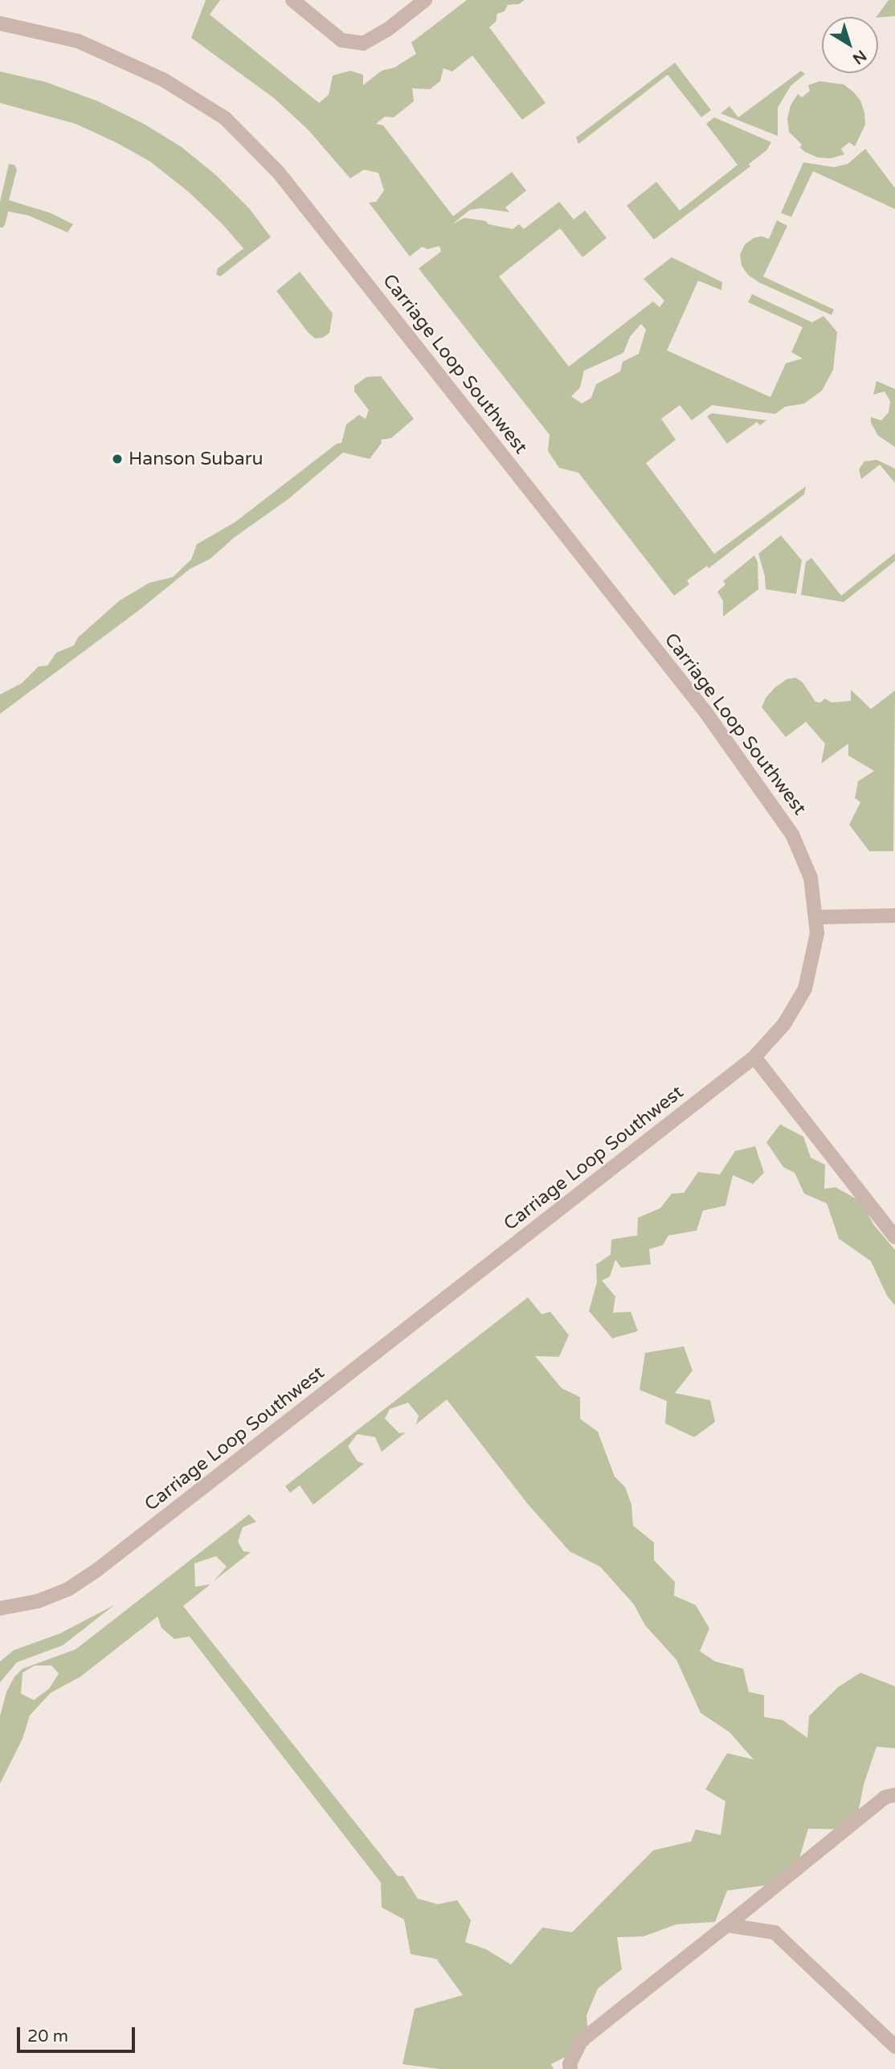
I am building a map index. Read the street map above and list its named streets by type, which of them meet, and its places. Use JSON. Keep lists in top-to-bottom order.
{
  "streets": {
    "street": ["Carriage Loop Southwest"]
  },
  "places": ["Hanson Subaru"],
  "scale_bar": "20 m",
  "north": "bottom right"
}
